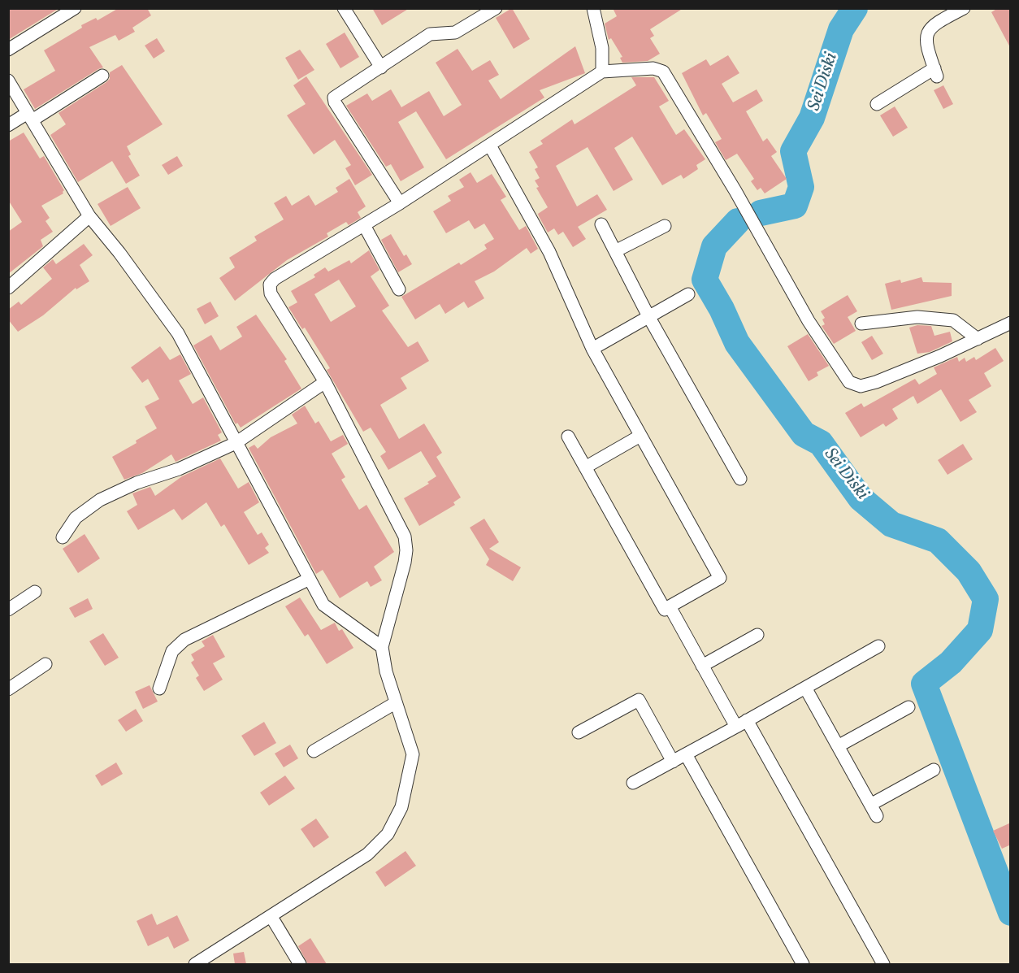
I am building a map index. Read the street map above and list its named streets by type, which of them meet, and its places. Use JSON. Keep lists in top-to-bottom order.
{
  "water": ["Sei Diski"]
}
